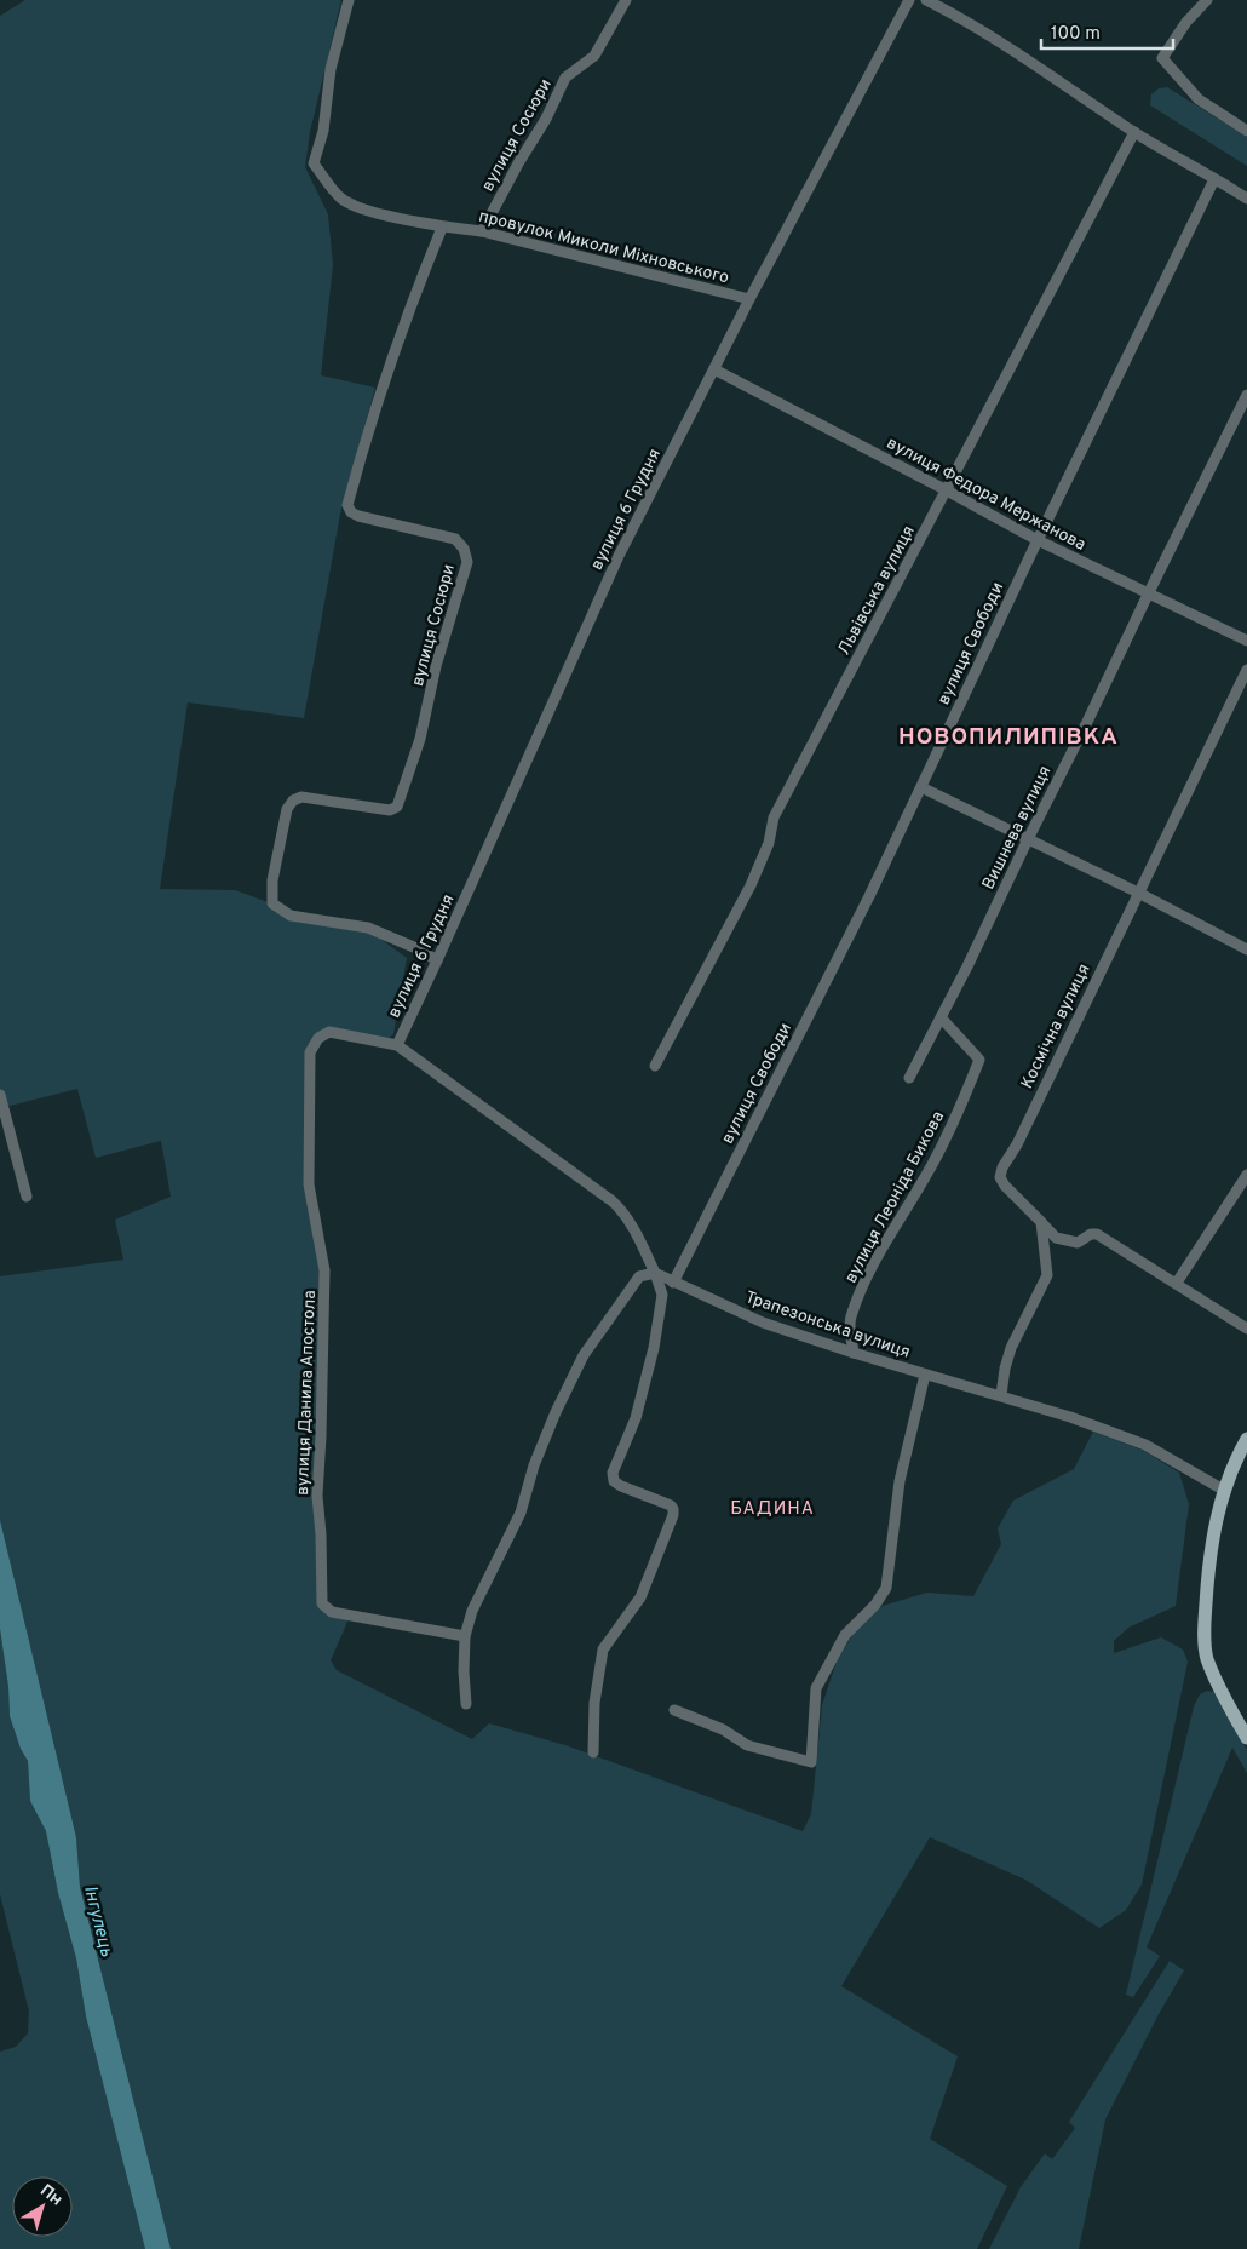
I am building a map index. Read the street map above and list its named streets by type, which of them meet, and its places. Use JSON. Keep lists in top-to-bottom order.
{
  "streets": {
    "street": [
      "вулиця Сосюри",
      "провулок Миколи Міхновського",
      "вулиця Федора Мержанова",
      "вулиця 6 Грудня",
      "Львівська вулиця",
      "вулиця Свободи",
      "Вишнева вулиця",
      "Космічна вулиця",
      "вулиця Леоніда Бикова",
      "Трапезонська вулиця",
      "вулиця Данила Апостола"
    ]
  },
  "crossings": [
    ["вулиця Сосюри", "провулок Миколи Міхновського"],
    ["вулиця Сосюри", "вулиця 6 Грудня"],
    ["провулок Миколи Міхновського", "вулиця 6 Грудня"],
    ["вулиця Федора Мержанова", "вулиця 6 Грудня"],
    ["вулиця Федора Мержанова", "Львівська вулиця"],
    ["вулиця Федора Мержанова", "вулиця Свободи"],
    ["вулиця Федора Мержанова", "Вишнева вулиця"],
    ["вулиця 6 Грудня", "вулиця Данила Апостола"],
    ["вулиця Свободи", "Трапезонська вулиця"],
    ["Вишнева вулиця", "вулиця Леоніда Бикова"],
    ["вулиця Леоніда Бикова", "Трапезонська вулиця"]
  ],
  "districts": ["НОВОПИЛИПІВКА", "БАДИНА"],
  "water": ["Інгулець"],
  "scale_bar": "100 m",
  "north": "top right"
}
